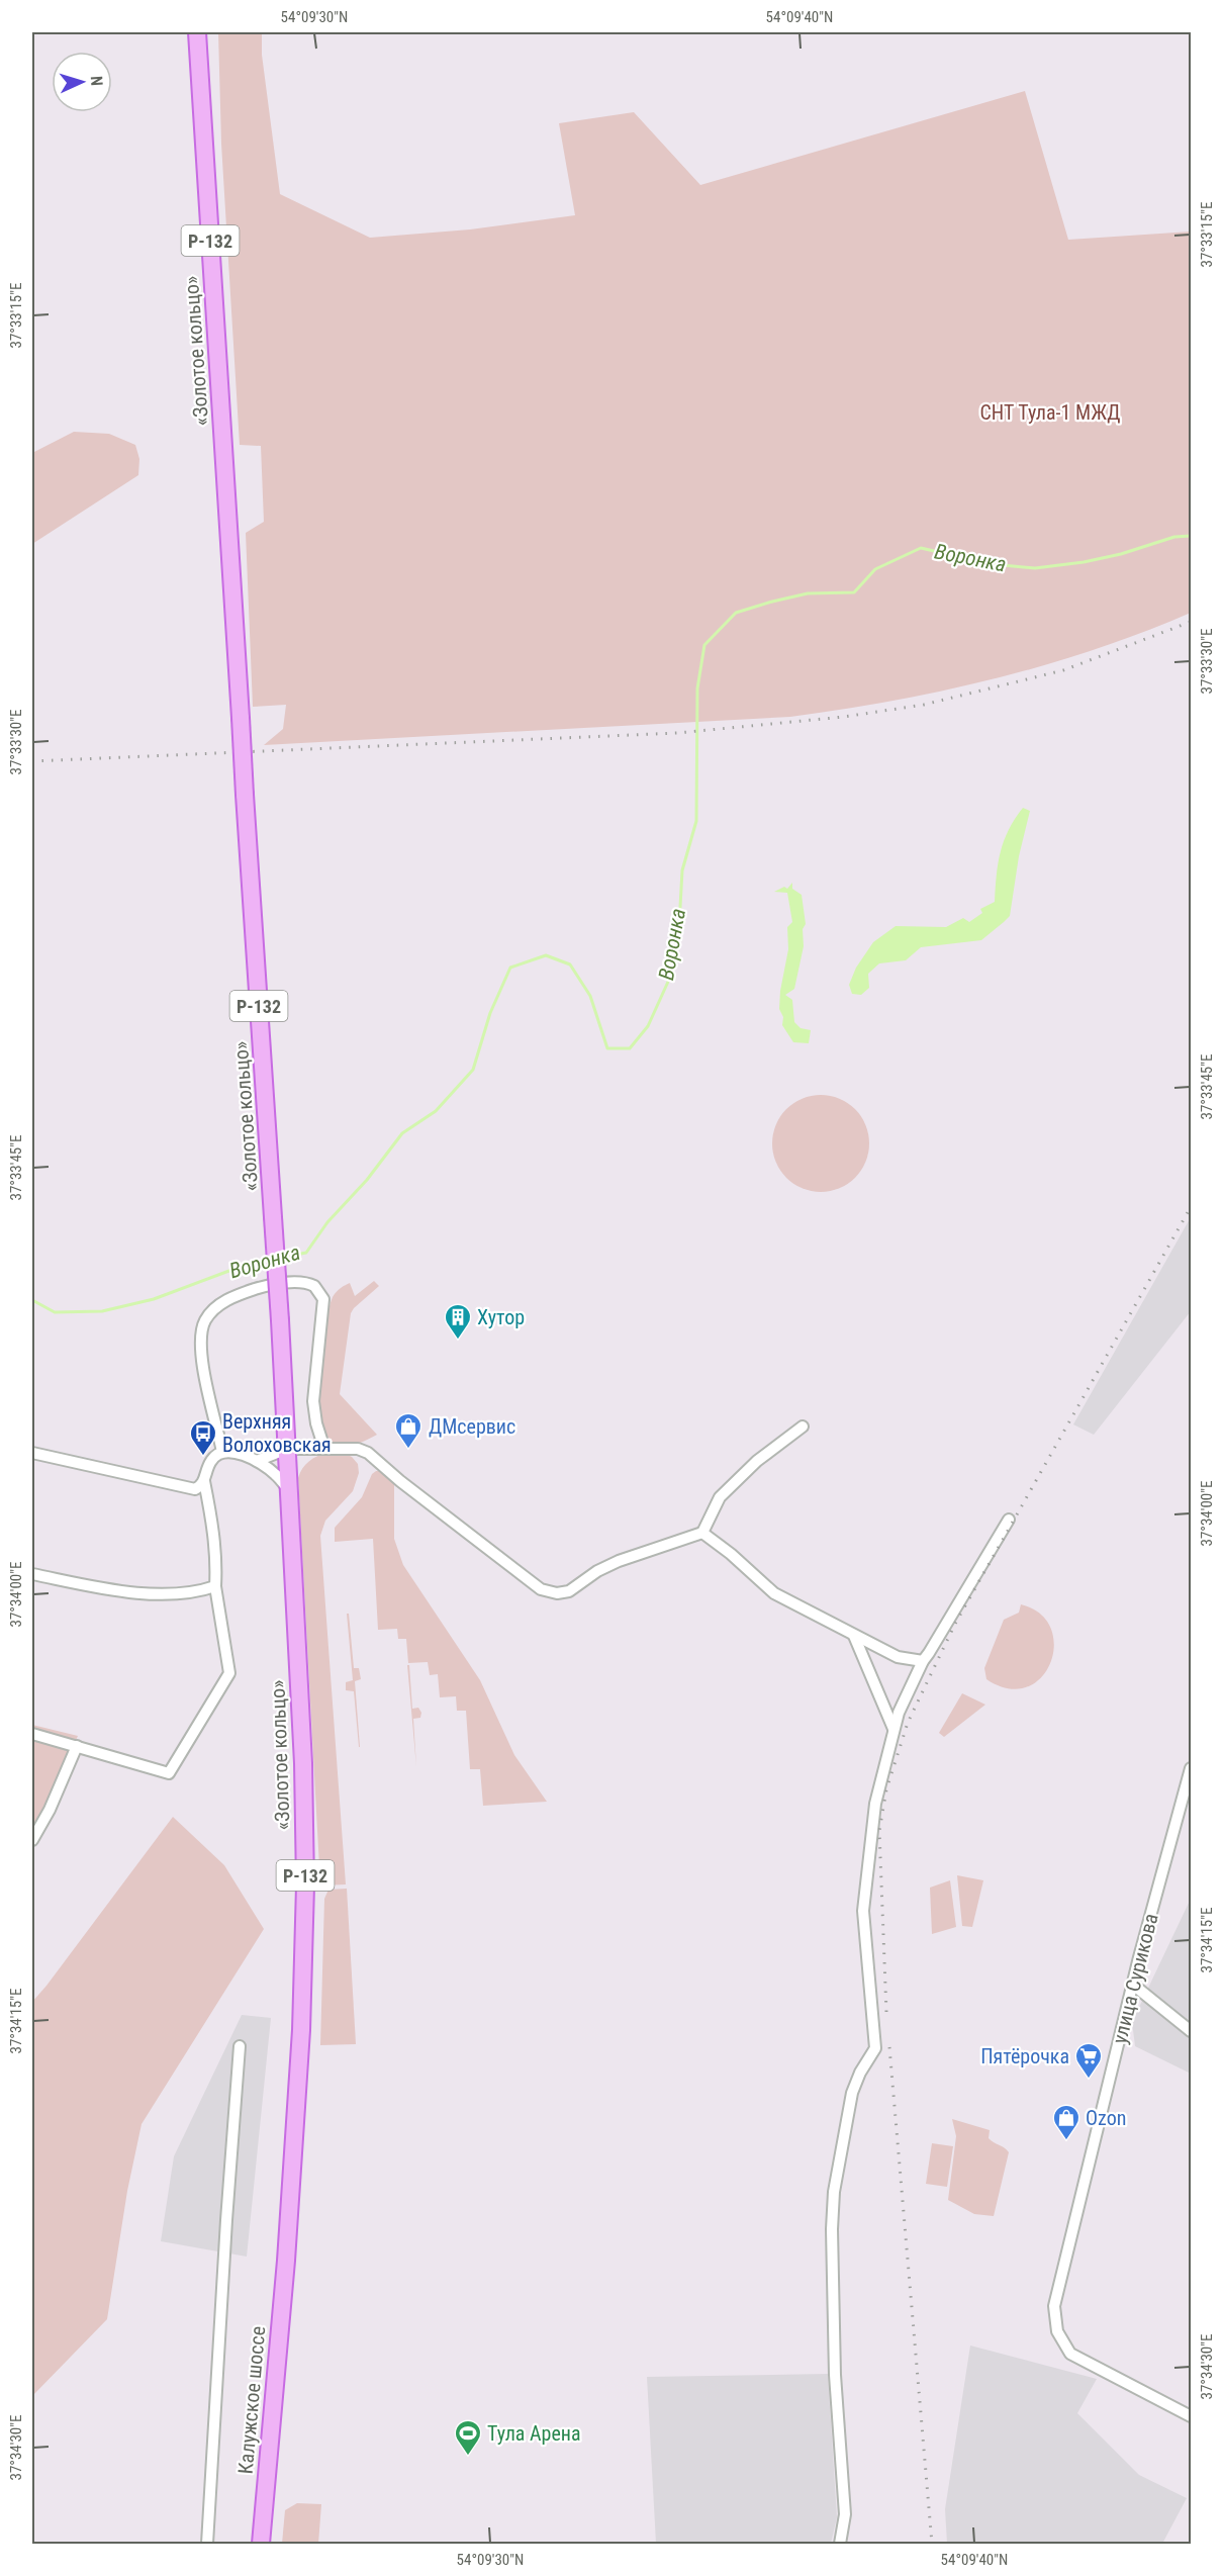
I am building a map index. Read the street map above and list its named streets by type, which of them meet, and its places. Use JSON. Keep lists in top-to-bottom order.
{
  "streets": {
    "main road": ["Р-132", "«Золотое кольцо»", "Калужское шоссе"],
    "street": ["улица Сурикова"]
  },
  "crossings": [
    ["«Золотое кольцо»", "Калужское шоссе"]
  ],
  "water": ["Воронка"],
  "parks": ["СНТ Тула-1 МЖД"],
  "places": {
    "building": ["Хутор"],
    "shop": ["ДМсервис", "Ozon"],
    "bus stop": ["Верхняя Волоховская"],
    "supermarket": ["Пятёрочка"],
    "sports": ["Тула Арена"]
  },
  "north": "right",
  "coordinates": [
    "54°09'30\"N",
    "54°09'40\"N",
    "37°33'15\"E",
    "37°33'30\"E",
    "37°33'45\"E",
    "37°34'00\"E",
    "37°34'15\"E",
    "37°34'30\"E"
  ]
}
